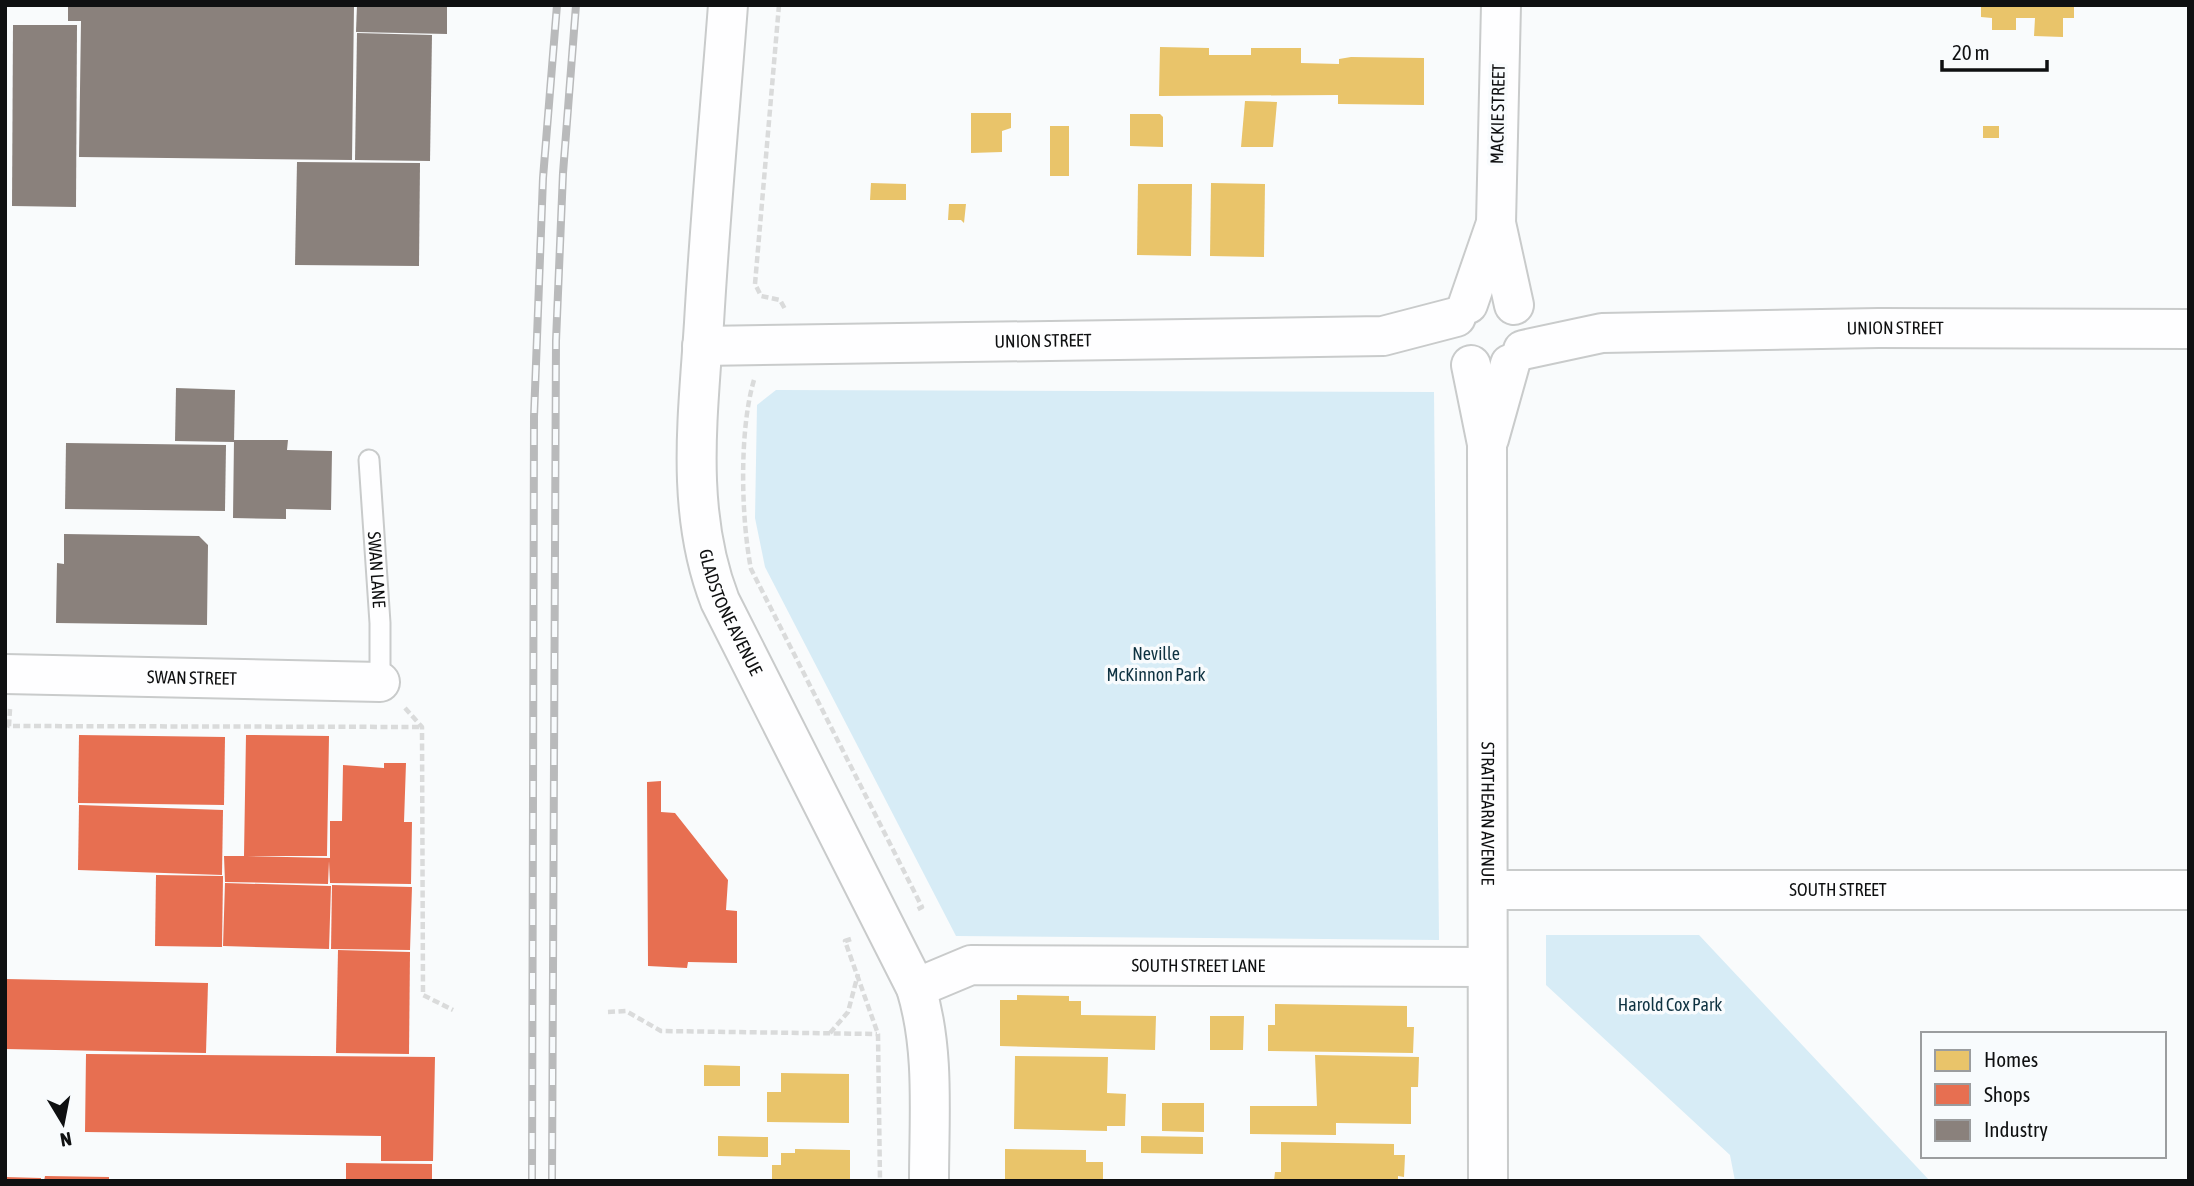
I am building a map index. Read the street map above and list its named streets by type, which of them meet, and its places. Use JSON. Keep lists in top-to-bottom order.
{
  "streets": {
    "street": [
      "MACKIE STREET",
      "UNION STREET",
      "GLADSTONE AVENUE",
      "SWAN STREET",
      "STRATHEARN AVENUE",
      "SOUTH STREET",
      "SOUTH STREET LANE"
    ],
    "lane": ["SWAN LANE"]
  },
  "crossings": [
    ["UNION STREET", "GLADSTONE AVENUE"],
    ["UNION STREET", "STRATHEARN AVENUE"],
    ["SWAN LANE", "SWAN STREET"],
    ["GLADSTONE AVENUE", "SOUTH STREET LANE"],
    ["STRATHEARN AVENUE", "SOUTH STREET"],
    ["STRATHEARN AVENUE", "SOUTH STREET LANE"]
  ],
  "parks": ["Neville McKinnon Park", "Harold Cox Park"],
  "legend": ["Homes", "Shops", "Industry"],
  "scale_bar": "20 m",
  "north": "bottom"
}
